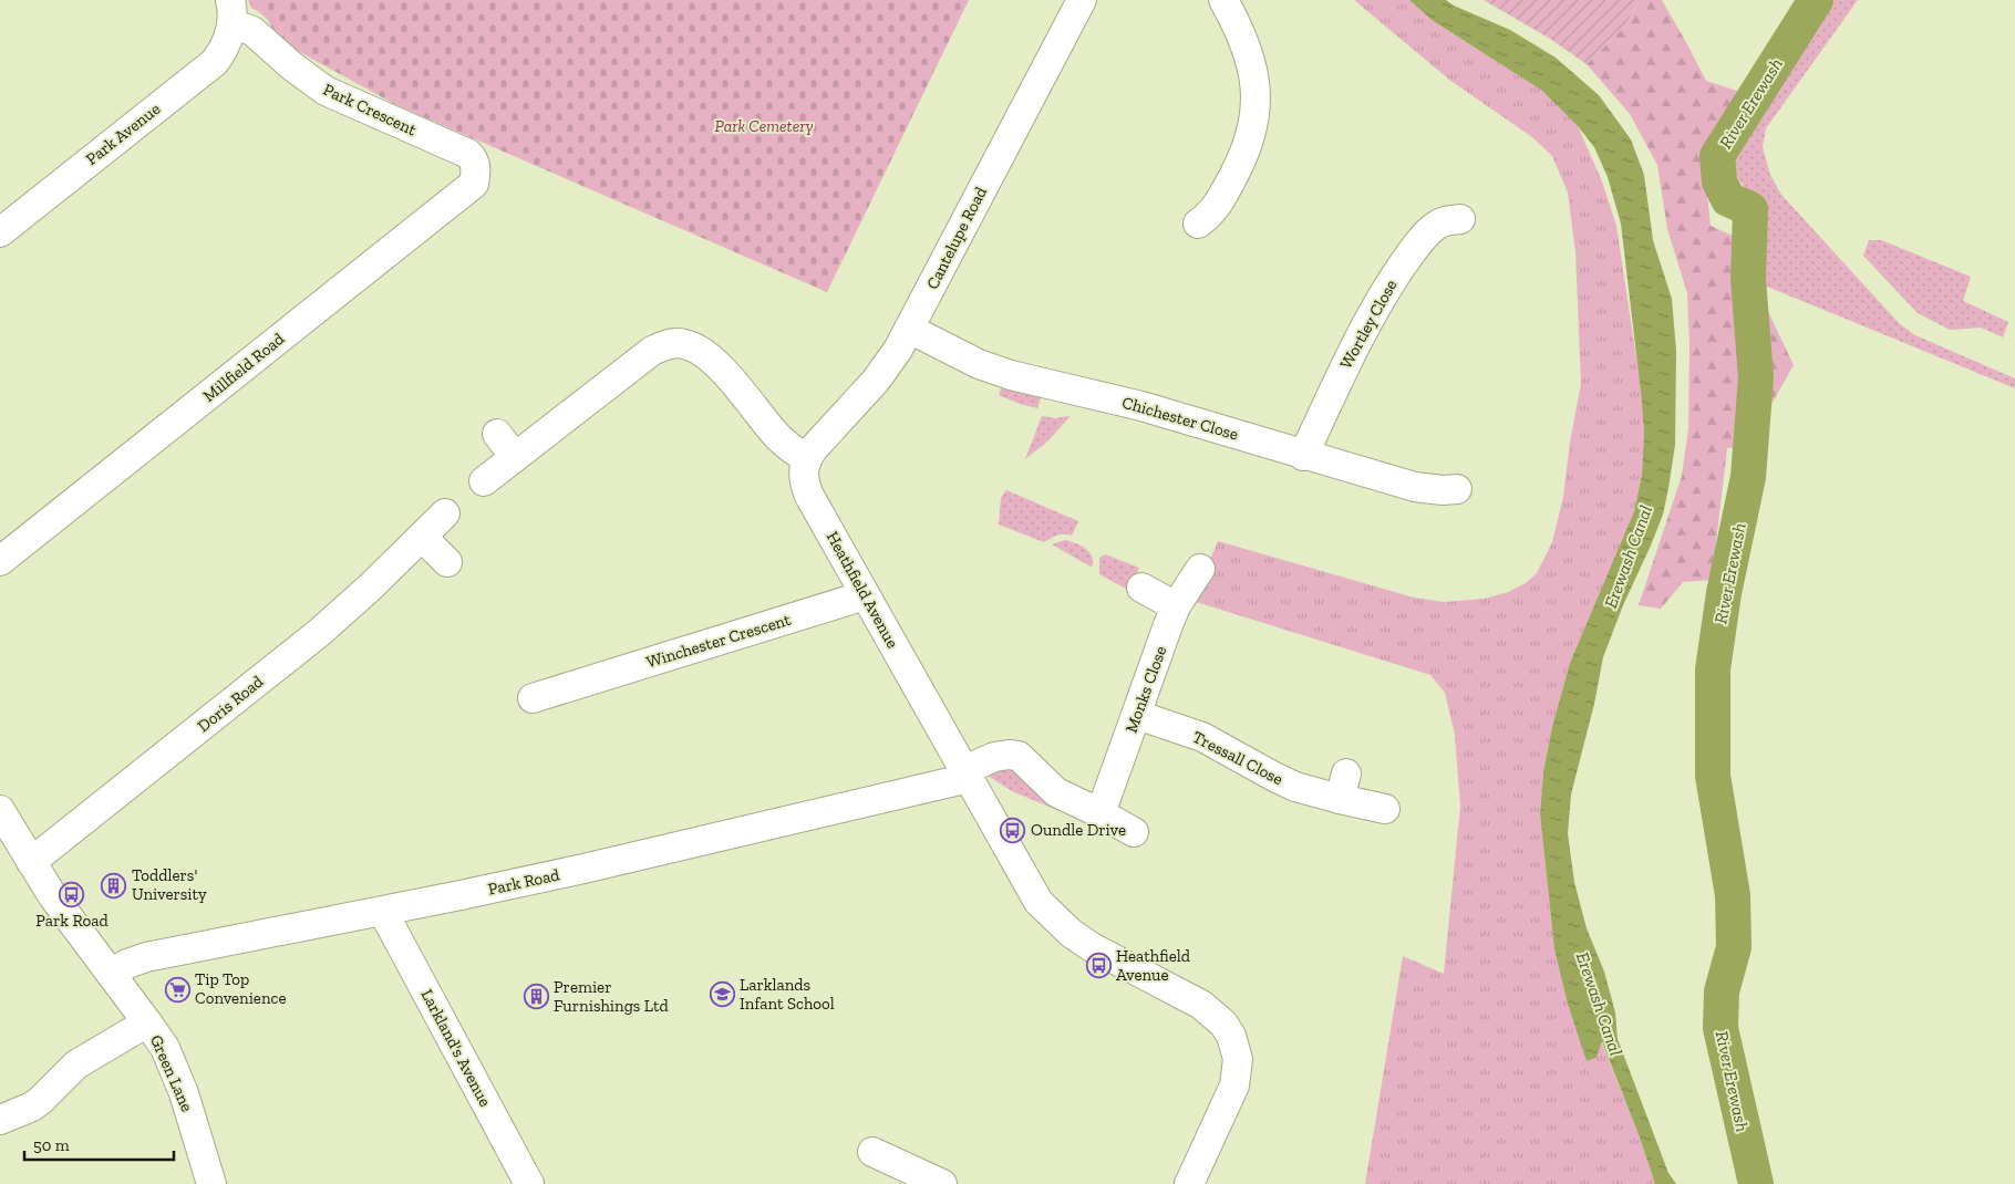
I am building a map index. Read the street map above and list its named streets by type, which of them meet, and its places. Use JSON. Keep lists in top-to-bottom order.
{
  "streets": {
    "street": [
      "Park Crescent",
      "Park Avenue",
      "Cantelupe Road",
      "Wortley Close",
      "Millfield Road",
      "Chichester Close",
      "Heathfield Avenue",
      "Winchester Crescent",
      "Monks Close",
      "Doris Road",
      "Tressall Close",
      "Park Road",
      "Larkland's Avenue",
      "Green Lane"
    ]
  },
  "crossings": [
    ["Park Crescent", "Park Avenue"],
    ["Park Crescent", "Millfield Road"],
    ["Cantelupe Road", "Chichester Close"],
    ["Cantelupe Road", "Heathfield Avenue"],
    ["Wortley Close", "Chichester Close"],
    ["Heathfield Avenue", "Winchester Crescent"],
    ["Heathfield Avenue", "Park Road"],
    ["Monks Close", "Tressall Close"],
    ["Park Road", "Larkland's Avenue"],
    ["Park Road", "Green Lane"]
  ],
  "water": ["River Erewash", "Erewash Canal"],
  "parks": ["Park Cemetery"],
  "places": {
    "bus stop": ["Oundle Drive", "Park Road", "Heathfield Avenue"],
    "building": ["Toddlers' University", "Premier Furnishings Ltd"],
    "supermarket": ["Tip Top Convenience"],
    "school or university": ["Larklands Infant School"]
  },
  "scale_bar": "50 m"
}
